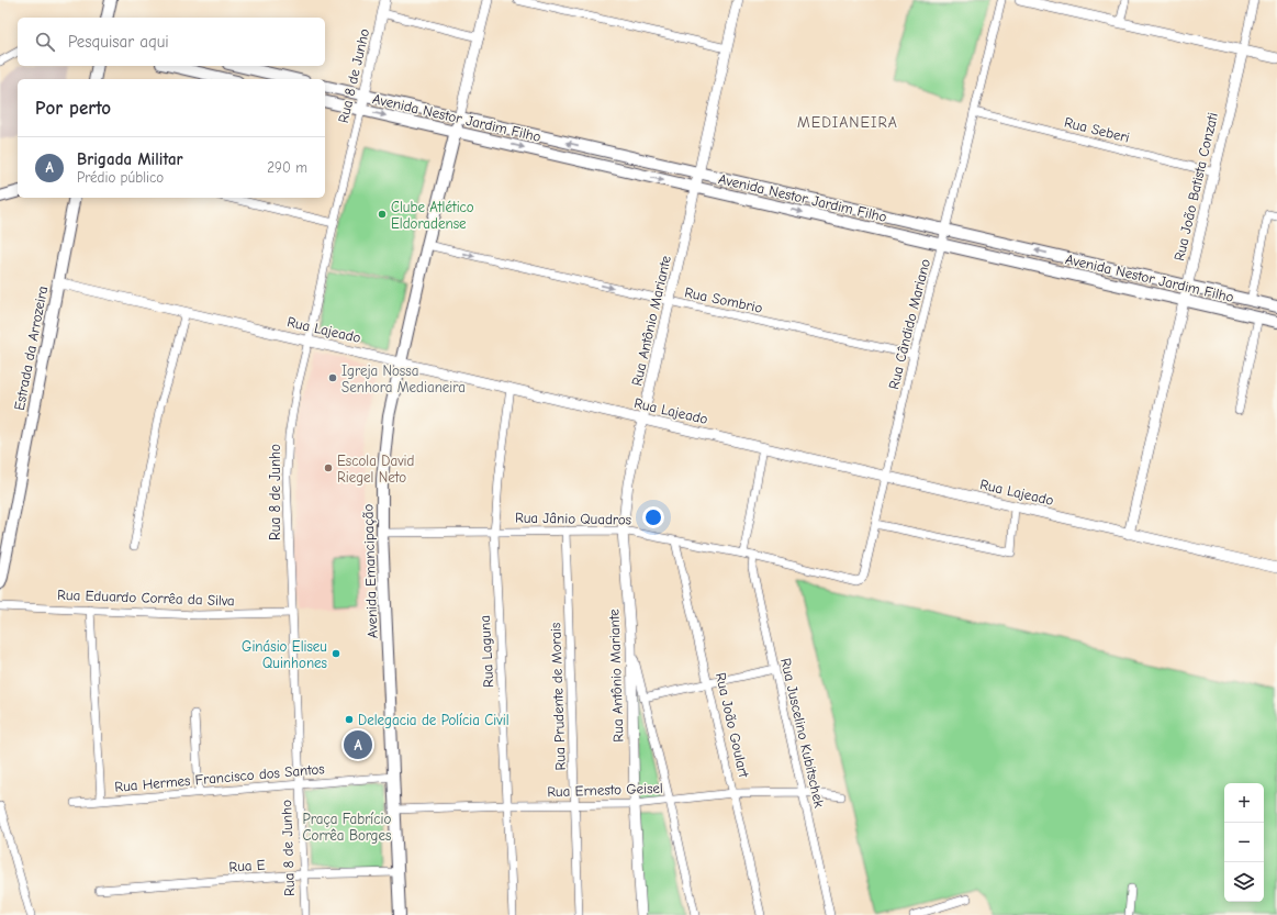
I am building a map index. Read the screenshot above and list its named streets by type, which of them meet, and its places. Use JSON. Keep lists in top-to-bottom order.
{
  "streets": {
    "main road": ["Avenida Nestor Jardim Filho", "Estrada da Arrozeira", "Avenida Emancipação"],
    "street": [
      "Rua 8 de Junho",
      "Rua Seberi",
      "Rua João Batista Conzati",
      "Rua Sombrio",
      "Rua Antônio Mariante",
      "Rua Cândido Mariano",
      "Rua Lajeado",
      "Rua Jânio Quadros",
      "Rua Eduardo Corrêa da Silva",
      "Rua Laguna",
      "Rua Prudente de Morais",
      "Rua João Goulart",
      "Rua Juscelino Kubitschek",
      "Rua Hermes Francisco dos Santos",
      "Rua Ernesto Geisel",
      "Rua E"
    ]
  },
  "crossings": [
    ["Rua 8 de Junho", "Avenida Nestor Jardim Filho"],
    ["Rua 8 de Junho", "Rua Lajeado"],
    ["Rua 8 de Junho", "Rua Eduardo Corrêa da Silva"],
    ["Rua 8 de Junho", "Rua Hermes Francisco dos Santos"],
    ["Rua 8 de Junho", "Rua E"],
    ["Avenida Nestor Jardim Filho", "Rua João Batista Conzati"],
    ["Avenida Nestor Jardim Filho", "Rua Antônio Mariante"],
    ["Avenida Nestor Jardim Filho", "Rua Cândido Mariano"],
    ["Avenida Nestor Jardim Filho", "Avenida Emancipação"],
    ["Rua Seberi", "Rua João Batista Conzati"],
    ["Rua Seberi", "Rua Cândido Mariano"],
    ["Rua João Batista Conzati", "Rua Lajeado"],
    ["Rua Sombrio", "Rua Antônio Mariante"],
    ["Rua Sombrio", "Rua Cândido Mariano"],
    ["Rua Sombrio", "Avenida Emancipação"],
    ["Rua Antônio Mariante", "Rua Lajeado"],
    ["Rua Antônio Mariante", "Rua Jânio Quadros"],
    ["Rua Antônio Mariante", "Rua Ernesto Geisel"],
    ["Rua Cândido Mariano", "Rua Lajeado"],
    ["Rua Cândido Mariano", "Rua Jânio Quadros"],
    ["Rua Lajeado", "Estrada da Arrozeira"],
    ["Rua Lajeado", "Avenida Emancipação"],
    ["Rua Lajeado", "Rua Laguna"],
    ["Rua Jânio Quadros", "Avenida Emancipação"],
    ["Rua Jânio Quadros", "Rua Laguna"],
    ["Rua Jânio Quadros", "Rua Prudente de Morais"],
    ["Rua Jânio Quadros", "Rua João Goulart"],
    ["Rua Jânio Quadros", "Rua Juscelino Kubitschek"],
    ["Avenida Emancipação", "Rua Hermes Francisco dos Santos"],
    ["Avenida Emancipação", "Rua Ernesto Geisel"],
    ["Avenida Emancipação", "Rua E"],
    ["Rua Laguna", "Rua Ernesto Geisel"],
    ["Rua Prudente de Morais", "Rua Ernesto Geisel"],
    ["Rua João Goulart", "Rua Ernesto Geisel"],
    ["Rua Juscelino Kubitschek", "Rua Ernesto Geisel"]
  ],
  "one_way": ["Rua Sombrio"],
  "districts": ["MEDIANEIRA"],
  "parks": ["Praça Fabrício Corrêa Borges"],
  "places": [
    "Clube Atlético Eldoradense",
    "Igreja Nossa Senhora Medianeira",
    "Escola David Riegel Neto",
    "Ginásio Eliseu Quinhones",
    "Delegacia de Polícia Civil"
  ],
  "page": {
    "search": "Pesquisar aqui",
    "heading": "Por perto",
    "list": [
      {
        "mark": "A",
        "name": "Brigada Militar",
        "note": "Prédio público",
        "value": "290 m"
      }
    ],
    "pins": "A",
    "map_buttons": ["+", "−"]
  }
}
